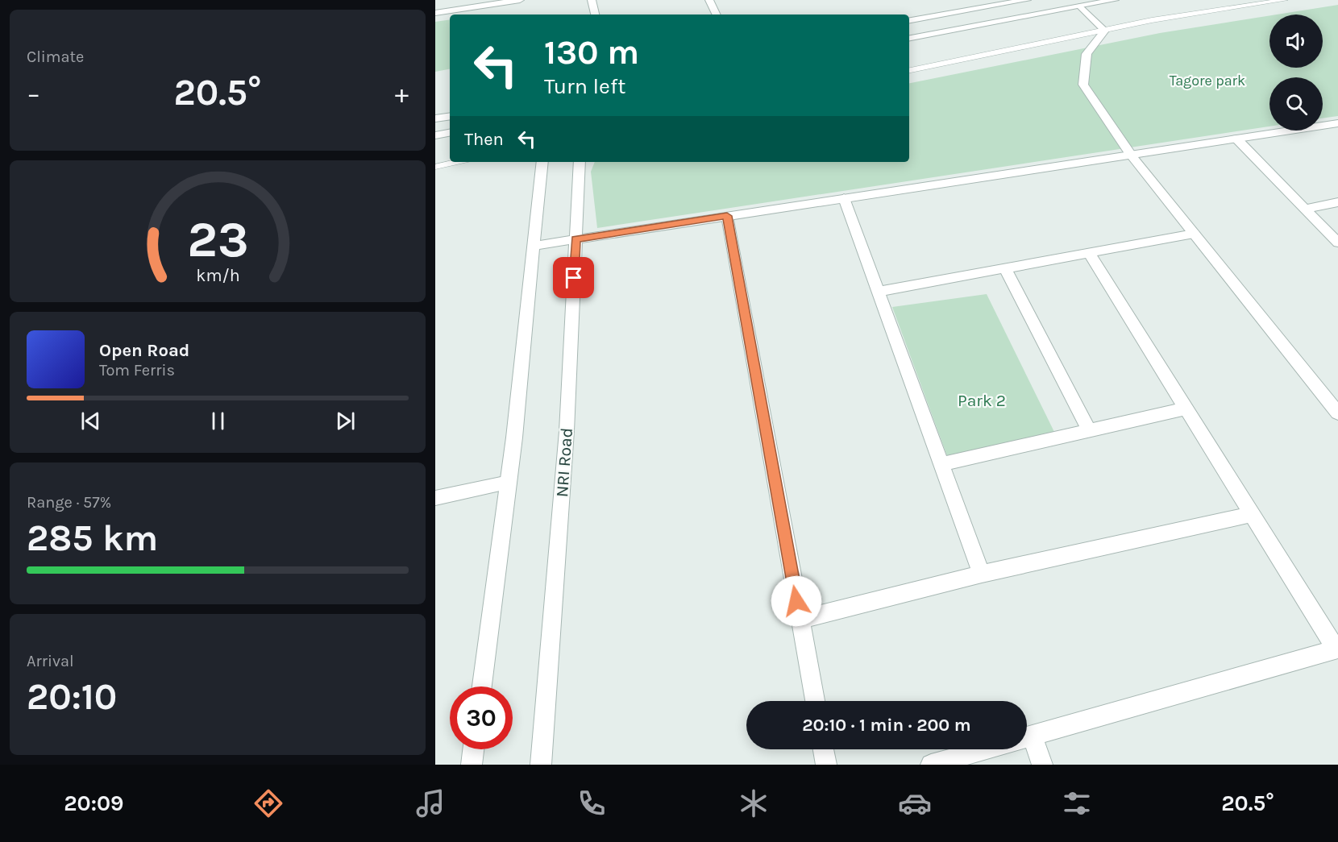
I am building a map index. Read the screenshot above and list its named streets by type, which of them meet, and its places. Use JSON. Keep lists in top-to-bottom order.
{
  "streets": {
    "street": ["NRI Road"]
  },
  "parks": ["Tagore park", "Park 2"],
  "page": {
    "tile": [
      "Climate",
      ["Range · 57%", "285 km"],
      ["Arrival", "20:10"]
    ],
    "turn": ["130 m", "Turn left"],
    "heat": ["−", "20.5°", "+"],
    "then": "Then",
    "song": ["Open Road", "Tom Ferris"],
    "limit": "30",
    "trip": "20:10 · 1 min · 200 m",
    "tabs": ["20:09", "20.5°"],
    "gauge": ["23", "km/h"]
  }
}
